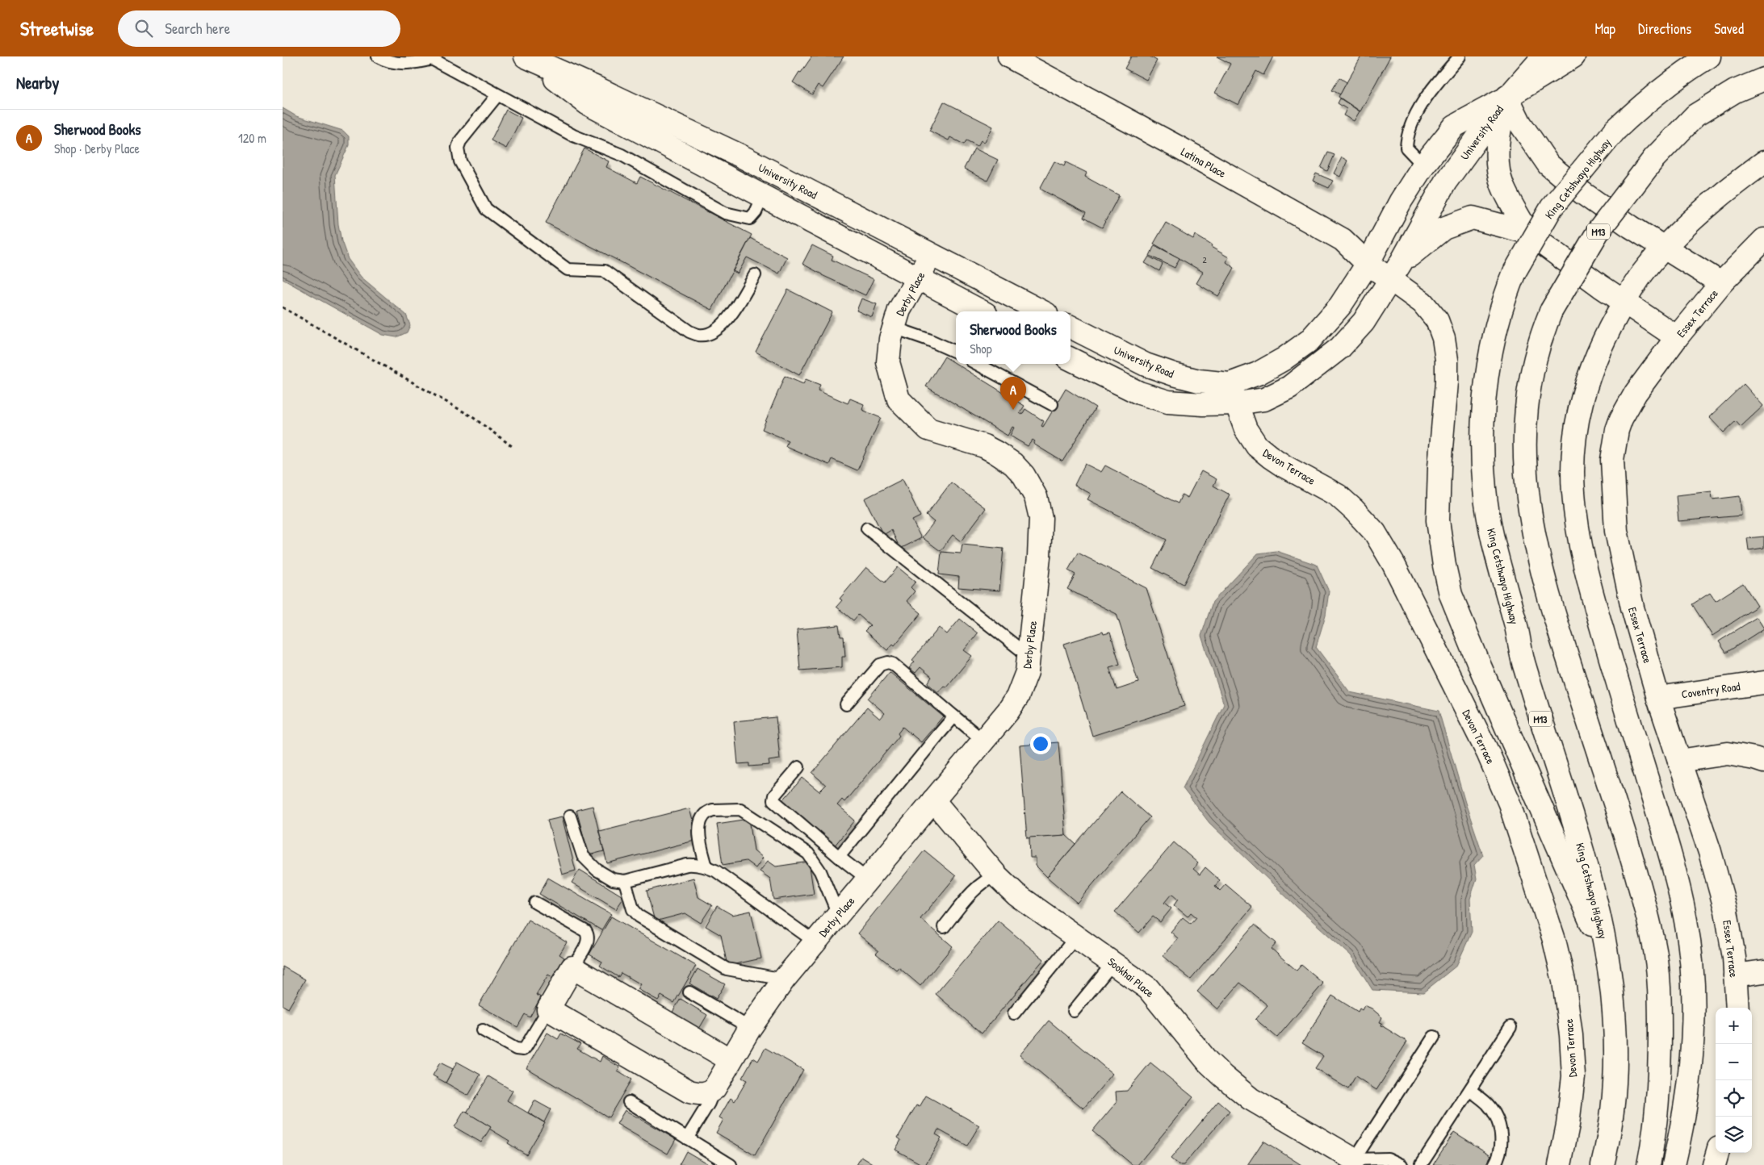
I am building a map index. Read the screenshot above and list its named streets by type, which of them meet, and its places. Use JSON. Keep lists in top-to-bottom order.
{
  "streets": {
    "main road": [
      "University Road",
      "Latina Place",
      "King Cetshwayo Highway",
      "M13",
      "Derby Place",
      "Essex Terrace",
      "Devon Terrace",
      "Coventry Road",
      "Sookhai Place"
    ]
  },
  "crossings": [
    ["University Road", "Latina Place"],
    ["University Road", "Derby Place"],
    ["University Road", "Devon Terrace"],
    ["Latina Place", "King Cetshwayo Highway"],
    ["Derby Place", "Sookhai Place"],
    ["Essex Terrace", "Coventry Road"]
  ],
  "house_numbers": ["2"],
  "page": {
    "header": "Streetwise",
    "search": "Search here",
    "nav": ["Map", "Directions", "Saved"],
    "heading": "Nearby",
    "list": [
      {
        "mark": "A",
        "name": "Sherwood Books",
        "note": "Shop · Derby Place",
        "value": "120 m"
      }
    ],
    "popup": ["Sherwood Books", "Shop"],
    "pins": "A",
    "map_buttons": ["+", "−"]
  }
}
